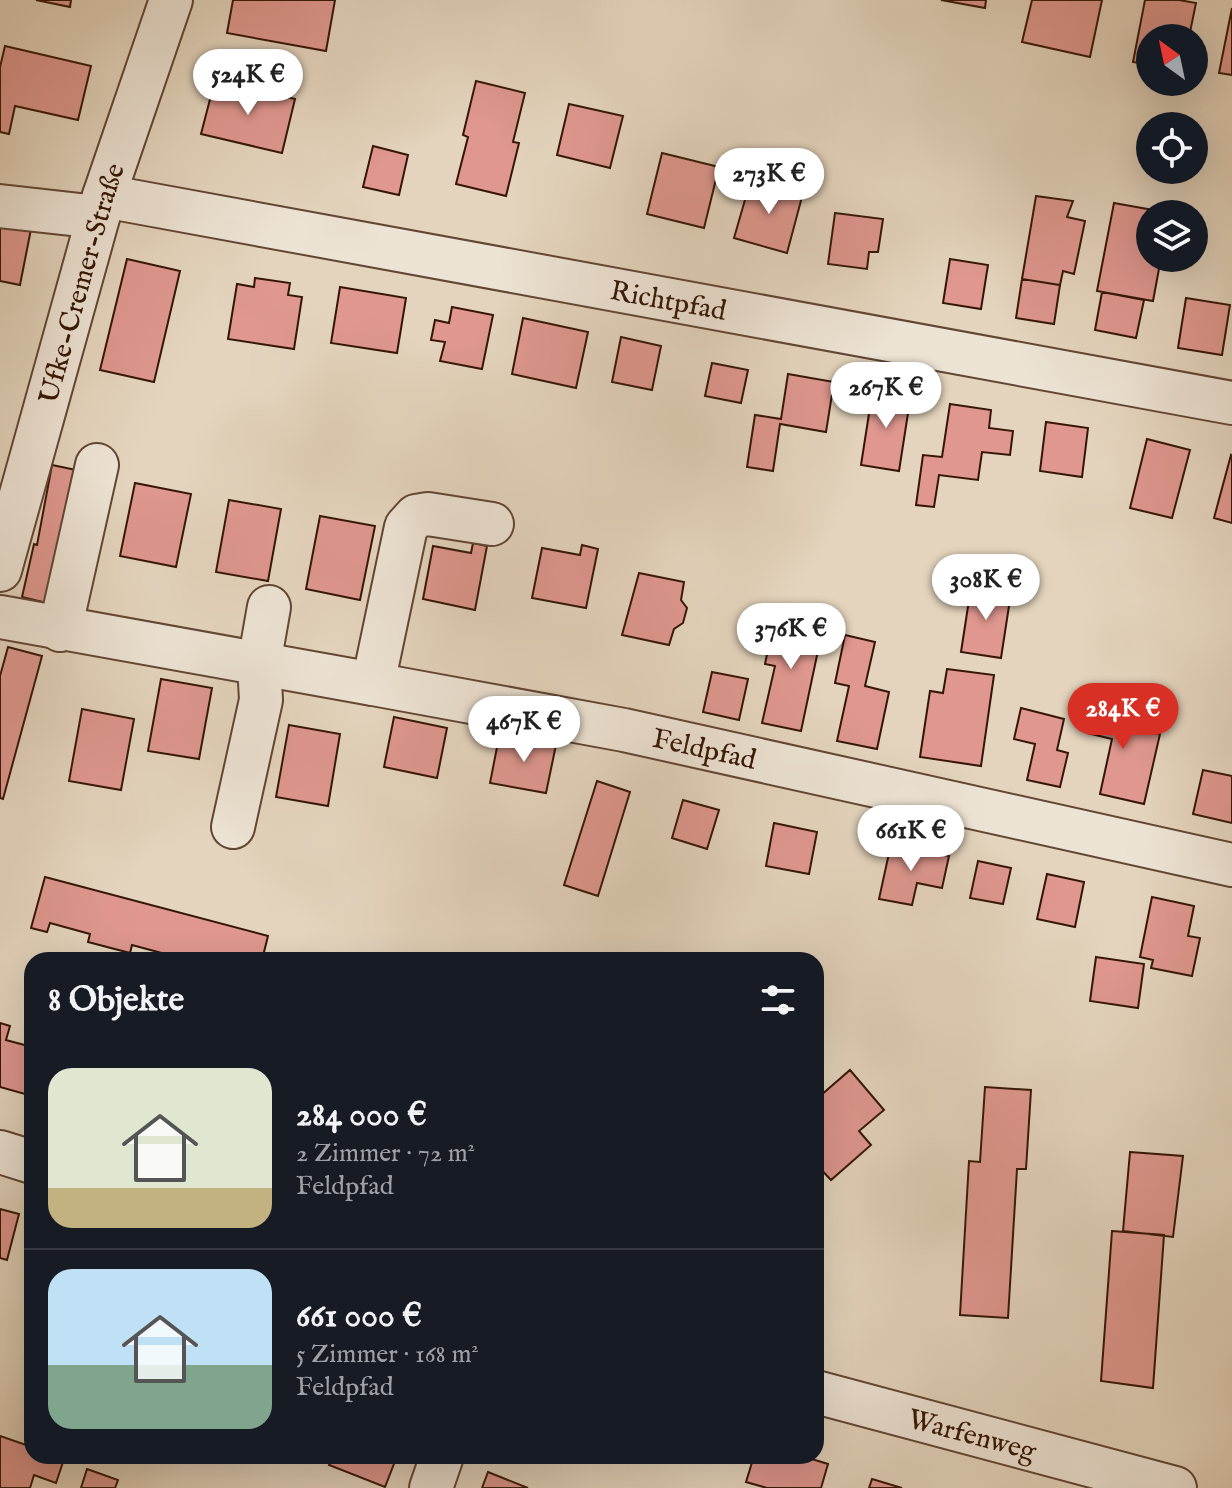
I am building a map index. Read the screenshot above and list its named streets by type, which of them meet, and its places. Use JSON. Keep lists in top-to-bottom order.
{
  "streets": {
    "street": [
      "Ufke-Cremer-Straße",
      "Richtpfad",
      "Feldpfad",
      "Warfenweg"
    ]
  },
  "crossings": [
    ["Ufke-Cremer-Straße", "Richtpfad"]
  ],
  "north": "top left",
  "page": {
    "price": [
      "524K €",
      "273K €",
      "267K €",
      "308K €",
      "376K €",
      "284K €",
      "467K €",
      "661K €"
    ],
    "heading": "8 Objekte",
    "list": [
      {
        "name": "284 000 €",
        "note": "2 Zimmer · 72 m² · Feldpfad"
      },
      {
        "name": "661 000 €",
        "note": "5 Zimmer · 168 m² · Feldpfad"
      }
    ]
  }
}
